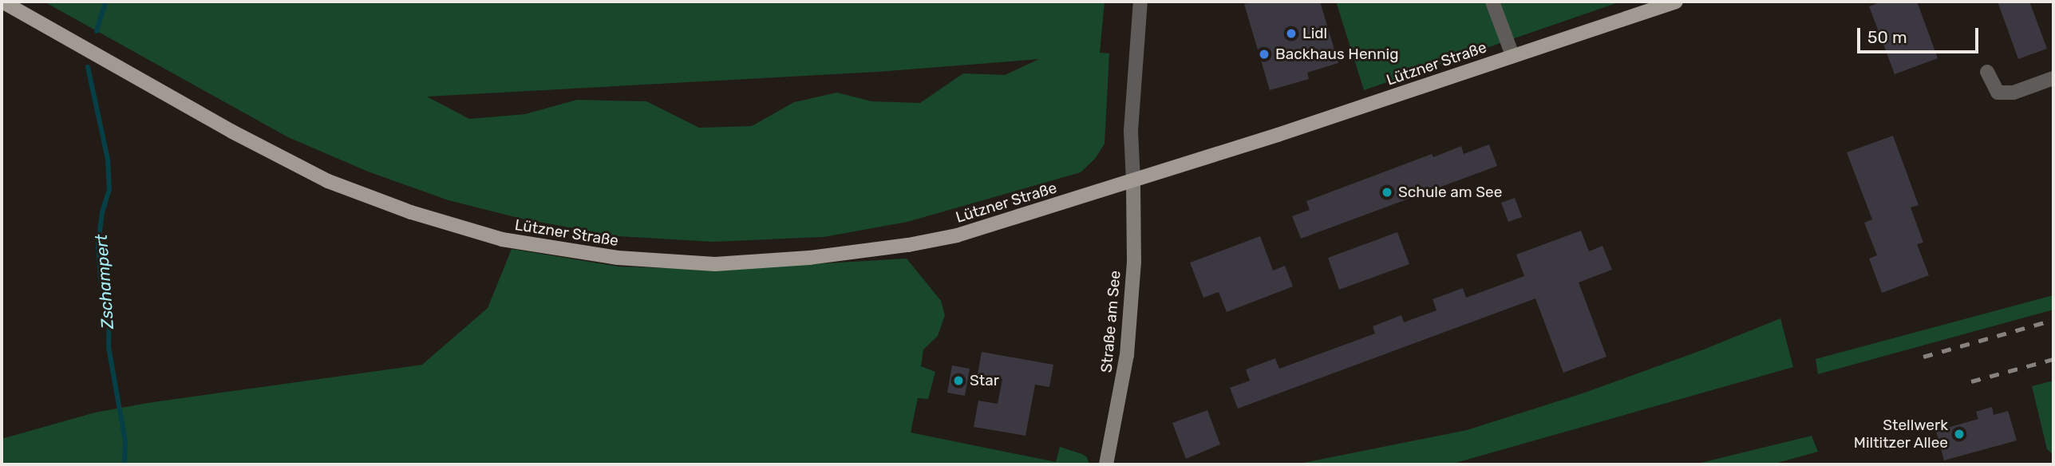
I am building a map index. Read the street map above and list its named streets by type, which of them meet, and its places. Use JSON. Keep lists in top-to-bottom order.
{
  "streets": {
    "main road": ["Lützner Straße", "Straße am See"]
  },
  "crossings": [
    ["Lützner Straße", "Straße am See"]
  ],
  "water": ["Zschampert"],
  "places": [
    "Lidl",
    "Backhaus Hennig",
    "Schule am See",
    "Star",
    "Stellwerk Miltitzer Allee"
  ],
  "scale_bar": "50 m"
}
